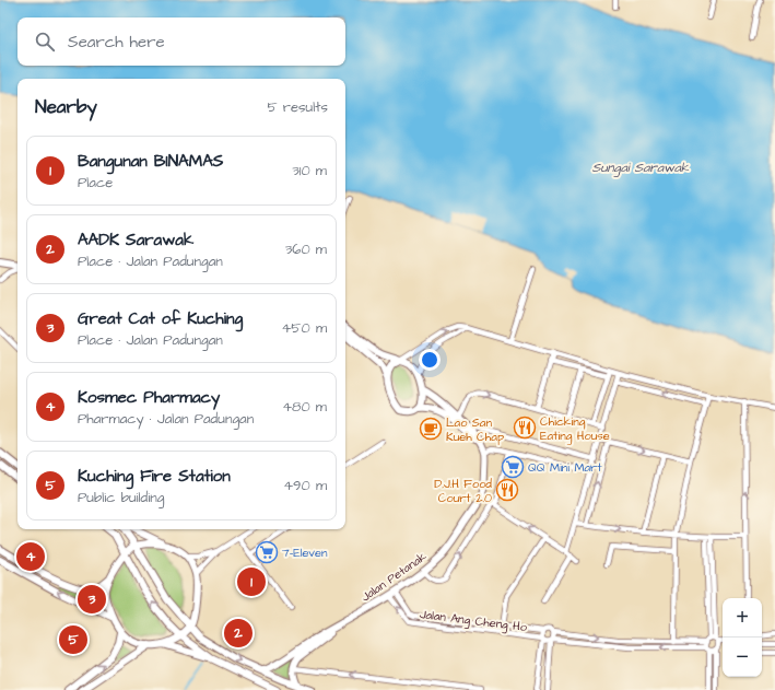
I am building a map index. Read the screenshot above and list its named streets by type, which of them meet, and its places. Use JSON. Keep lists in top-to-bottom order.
{
  "streets": {
    "main road": ["Jalan Petanak"],
    "street": ["Jalan Ang Cheng Ho"]
  },
  "crossings": [
    ["Jalan Petanak", "Jalan Ang Cheng Ho"]
  ],
  "water": ["Sungai Sarawak"],
  "places": {
    "restaurant": ["Chicking Eating House", "D.J.H Food Court 2.0"],
    "cafe": ["Lao San Kueh Chap"],
    "supermarket": ["QQ Mini Mart", "7-Eleven"]
  },
  "page": {
    "search": "Search here",
    "heading": ["Nearby", "5 results"],
    "list": [
      {
        "mark": "1",
        "name": "Bangunan BINAMAS",
        "note": "Place",
        "value": "310 m"
      },
      {
        "mark": "2",
        "name": "AADK Sarawak",
        "note": "Place · Jalan Padungan",
        "value": "360 m"
      },
      {
        "mark": "3",
        "name": "Great Cat of Kuching",
        "note": "Place · Jalan Padungan",
        "value": "450 m"
      },
      {
        "mark": "4",
        "name": "Kosmec Pharmacy",
        "note": "Pharmacy · Jalan Padungan",
        "value": "480 m"
      },
      {
        "mark": "5",
        "name": "Kuching Fire Station",
        "note": "Public building",
        "value": "490 m"
      }
    ],
    "pins": [
      "4",
      "1",
      "3",
      "2",
      "5"
    ],
    "map_buttons": ["+", "−"]
  }
}
